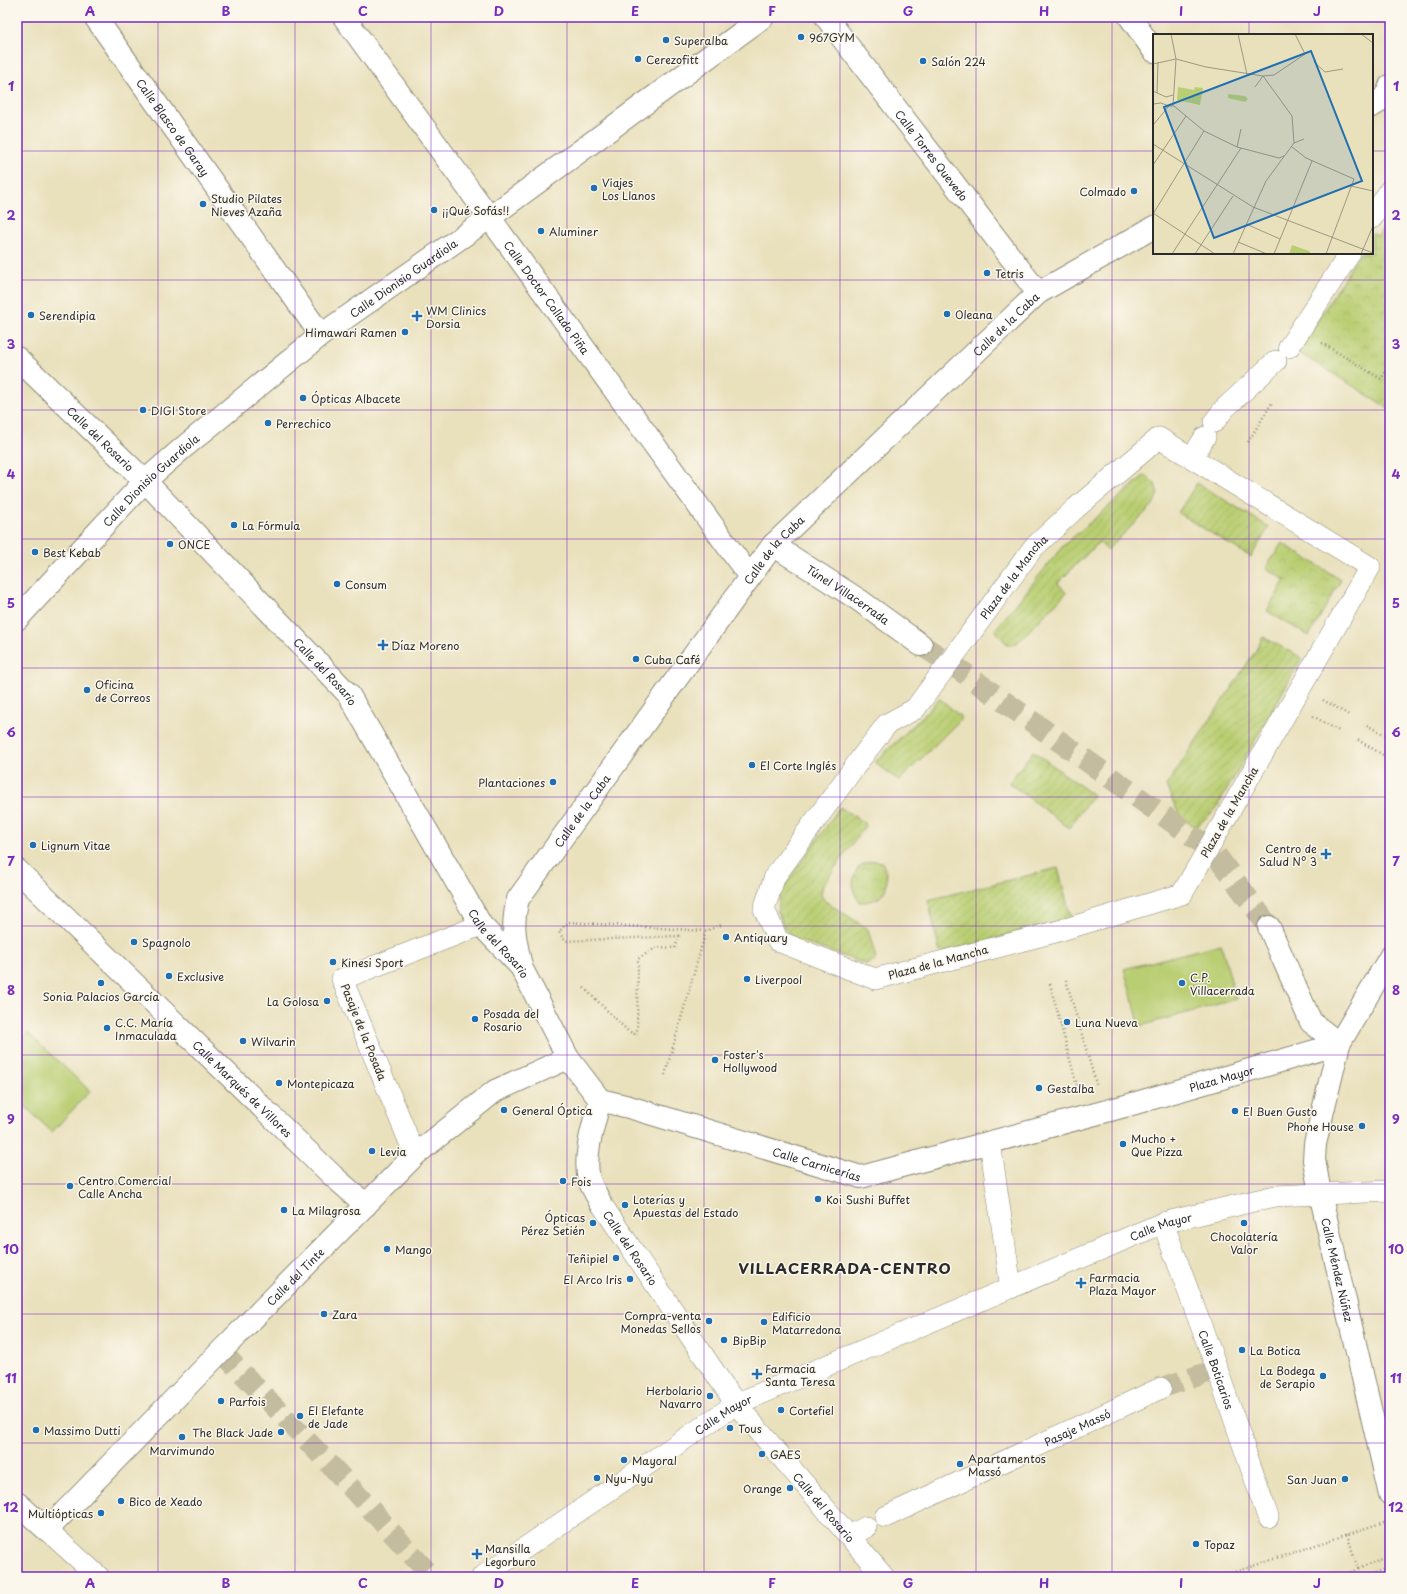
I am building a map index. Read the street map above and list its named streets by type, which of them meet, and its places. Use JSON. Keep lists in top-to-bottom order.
{
  "streets": {
    "street": [
      "Calle Blasco de Garay",
      "Calle Torres Quevedo",
      "Calle Dionisio Guardiola",
      "Calle Doctor Collado Piña",
      "Calle de la Caba",
      "Calle del Rosario",
      "Plaza de la Mancha",
      "Túnel Villacerrada",
      "Pasaje de la Posada",
      "Plaza Mayor",
      "Calle Marqués de Villores",
      "Calle Carnicerías",
      "Calle Mayor",
      "Calle Méndez Núñez",
      "Calle del Tinte",
      "Calle Boticarios",
      "Pasaje Massó"
    ]
  },
  "crossings": [
    ["Calle Blasco de Garay", "Calle Dionisio Guardiola"],
    ["Calle Torres Quevedo", "Calle de la Caba"],
    ["Calle Dionisio Guardiola", "Calle Doctor Collado Piña"],
    ["Calle Dionisio Guardiola", "Calle del Rosario"],
    ["Calle Doctor Collado Piña", "Calle de la Caba"],
    ["Calle de la Caba", "Calle del Rosario"],
    ["Calle de la Caba", "Túnel Villacerrada"],
    ["Calle del Rosario", "Pasaje de la Posada"],
    ["Calle del Rosario", "Calle Carnicerías"],
    ["Calle del Rosario", "Calle Mayor"],
    ["Calle del Rosario", "Calle del Tinte"],
    ["Pasaje de la Posada", "Calle del Tinte"],
    ["Plaza Mayor", "Calle Carnicerías"],
    ["Plaza Mayor", "Calle Méndez Núñez"],
    ["Calle Marqués de Villores", "Calle del Tinte"],
    ["Calle Mayor", "Calle Méndez Núñez"],
    ["Calle Mayor", "Calle Boticarios"]
  ],
  "districts": ["VILLACERRADA-CENTRO"],
  "places": {
    "other": [
      "967GYM",
      "Superalba",
      "Cerezofitt",
      "Salón 224",
      "Viajes Los Llanos",
      "Colmado",
      "Studio Pilates Nieves Azaña",
      "¡¡Qué Sofás!!",
      "Aluminer",
      "Tetris",
      "Oleana",
      "Serendipia",
      "Himawari Ramen",
      "Ópticas Albacete",
      "DIGI Store",
      "Perrechico",
      "La Fórmula",
      "ONCE",
      "Best Kebab",
      "Consum",
      "Cuba Café",
      "Oficina de Correos",
      "El Corte Inglés",
      "Plantaciones",
      "Lignum Vitae",
      "Antiquary",
      "Spagnolo",
      "Kinesi Sport",
      "Exclusive",
      "Liverpool",
      "Sonia Palacios García",
      "C.P. Villacerrada",
      "La Golosa",
      "Posada del Rosario",
      "Luna Nueva",
      "C.C. María Inmaculada",
      "Wilvarin",
      "Foster's Hollywood",
      "Montepicaza",
      "Gestalba",
      "General Óptica",
      "El Buen Gusto",
      "Phone House",
      "Mucho + Que Pizza",
      "Levia",
      "Fois",
      "Centro Comercial Calle Ancha",
      "Koi Sushi Buffet",
      "Loterías y Apuestas del Estado",
      "La Milagrosa",
      "Ópticas Pérez Setién",
      "Chocolatería Valor",
      "Mango",
      "Teñipiel",
      "El Arco Iris",
      "Zara",
      "Compra-venta Monedas Sellos",
      "Edificio Matarredona",
      "BipBip",
      "La Botica",
      "La Bodega de Serapio",
      "Herbolario Navarro",
      "Parfois",
      "Cortefiel",
      "El Elefante de Jade",
      "Tous",
      "Massimo Dutti",
      "The Black Jade",
      "Marvimundo",
      "GAES",
      "Mayoral",
      "Apartamentos Massó",
      "Nyu-Nyu",
      "San Juan",
      "Orange",
      "Bico de Xeado",
      "Multiópticas",
      "Topaz"
    ],
    "health": [
      "WM Clinics Dorsia",
      "Díaz Moreno",
      "Centro de Salud Nº 3",
      "Farmacia Plaza Mayor",
      "Farmacia Santa Teresa",
      "Mansilla Legorburo"
    ]
  },
  "grid": {
    "columns": [
      "A",
      "B",
      "C",
      "D",
      "E",
      "F",
      "G",
      "H",
      "I",
      "J"
    ],
    "rows": [
      "1",
      "2",
      "3",
      "4",
      "5",
      "6",
      "7",
      "8",
      "9",
      "10",
      "11",
      "12"
    ]
  }
}
